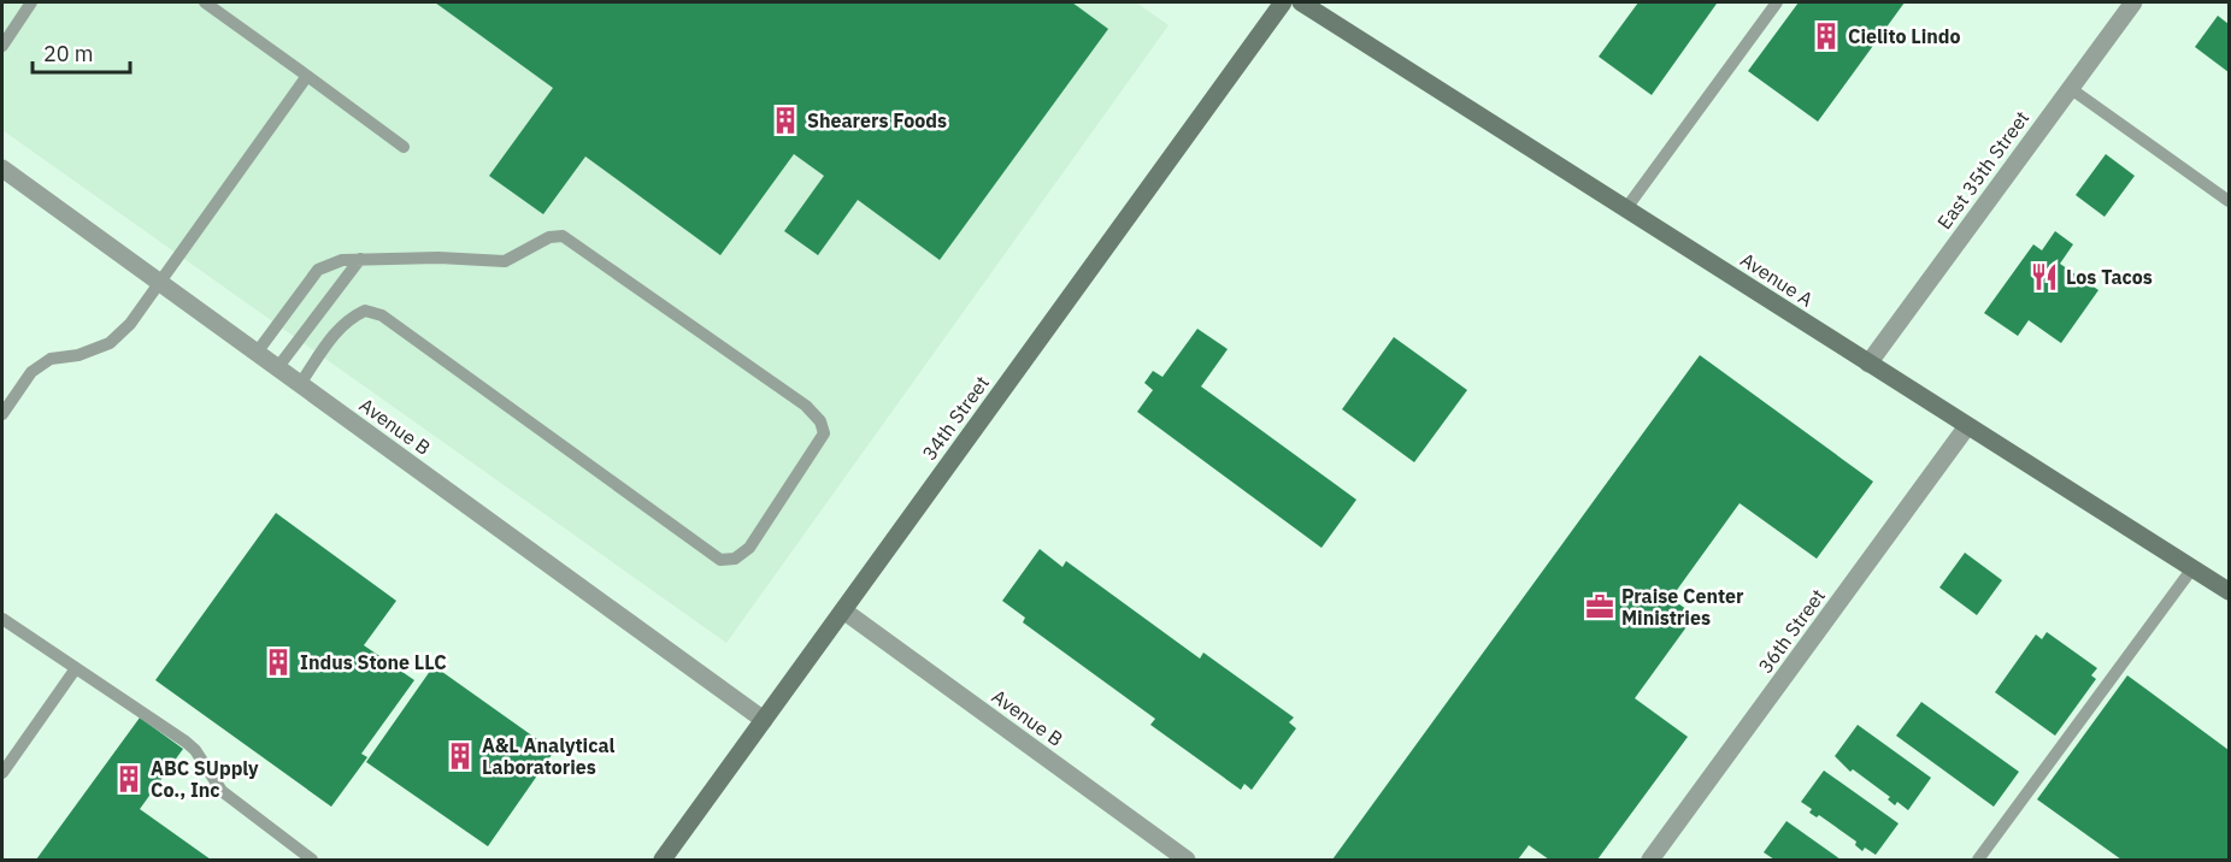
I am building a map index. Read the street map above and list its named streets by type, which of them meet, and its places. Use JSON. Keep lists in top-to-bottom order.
{
  "streets": {
    "main road": ["Avenue A", "34th Street"],
    "street": ["East 35th Street", "Avenue B", "36th Street"]
  },
  "crossings": [
    ["East 35th Street", "Avenue A"],
    ["Avenue A", "36th Street"],
    ["34th Street", "Avenue B"]
  ],
  "places": {
    "building": [
      "Cielito Lindo",
      "Shearers Foods",
      "Indus Stone LLC",
      "A&L Analytical Laboratories",
      "ABC SUpply Co., Inc"
    ],
    "restaurant": ["Los Tacos"],
    "office": ["Praise Center Ministries"]
  },
  "scale_bar": "20 m"
}
